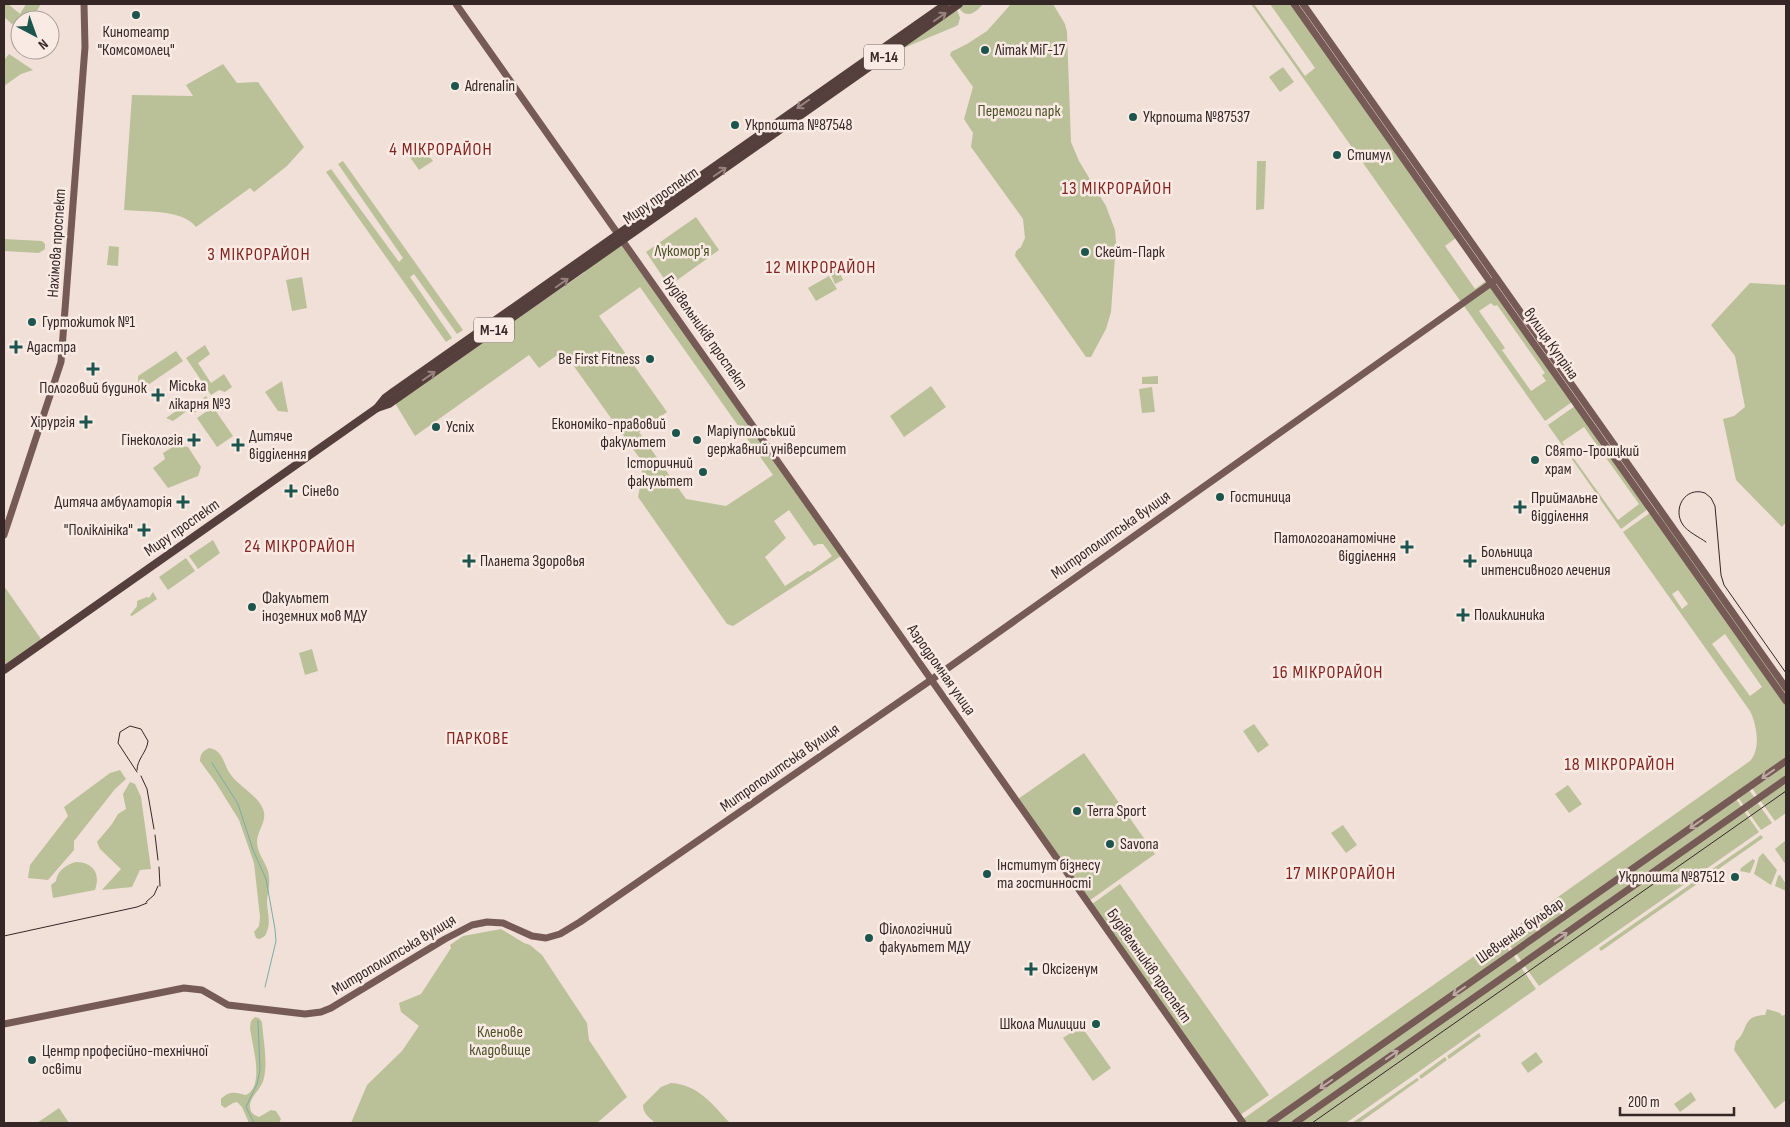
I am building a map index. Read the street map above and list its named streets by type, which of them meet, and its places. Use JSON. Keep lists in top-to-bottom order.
{
  "streets": {
    "highway": ["М-14", "Миру проспект"],
    "main road": [
      "Нахімова проспект",
      "Будівельників проспект",
      "вулиця Купріна",
      "Митрополитська вулиця",
      "Аэродромная улица",
      "Шевченка бульвар"
    ]
  },
  "crossings": [
    ["Миру проспект", "Будівельників проспект"],
    ["Будівельників проспект", "Аэродромная улица"],
    ["вулиця Купріна", "Митрополитська вулиця"],
    ["Митрополитська вулиця", "Аэродромная улица"]
  ],
  "districts": [
    "4 МІКРОРАЙОН",
    "13 МІКРОРАЙОН",
    "3 МІКРОРАЙОН",
    "12 МІКРОРАЙОН",
    "24 МІКРОРАЙОН",
    "16 МІКРОРАЙОН",
    "ПАРКОВЕ",
    "18 МІКРОРАЙОН",
    "17 МІКРОРАЙОН"
  ],
  "parks": ["Перемоги парк", "Лукомор'я", "Кленове кладовище"],
  "places": {
    "other": [
      "Кинотеатр \"Комсомолец\"",
      "Літак МіГ-17",
      "Adrenalin",
      "Укрпошта №87537",
      "Укрпошта №87548",
      "Стимул",
      "Скейт-Парк",
      "Гуртожиток №1",
      "Be First Fitness",
      "Успіх",
      "Економіко-правовий факультет",
      "Маріупольський державний університет",
      "Свято-Троицкий храм",
      "Історичний факультет",
      "Гостиница",
      "Факультет іноземних мов МДУ",
      "Terra Sport",
      "Savona",
      "Інститут бізнесу та гостинності",
      "Укрпошта №87512",
      "Філологічний факультет МДУ",
      "Школа Милиции",
      "Центр професійно-технічної освіти"
    ],
    "health": [
      "Адастра",
      "Пологовий будинок",
      "Міська лікарня №3",
      "Хірургія",
      "Гінекологія",
      "Дитяче відділення",
      "Сінево",
      "Дитяча амбулаторія",
      "Приймальне відділення",
      "\"Поліклініка\"",
      "Патологоанатомічне відділення",
      "Планета Здоровья",
      "Больница интенсивного лечения",
      "Поликлиника",
      "Оксігенум"
    ]
  },
  "scale_bar": "200 m",
  "north": "bottom right"
}
